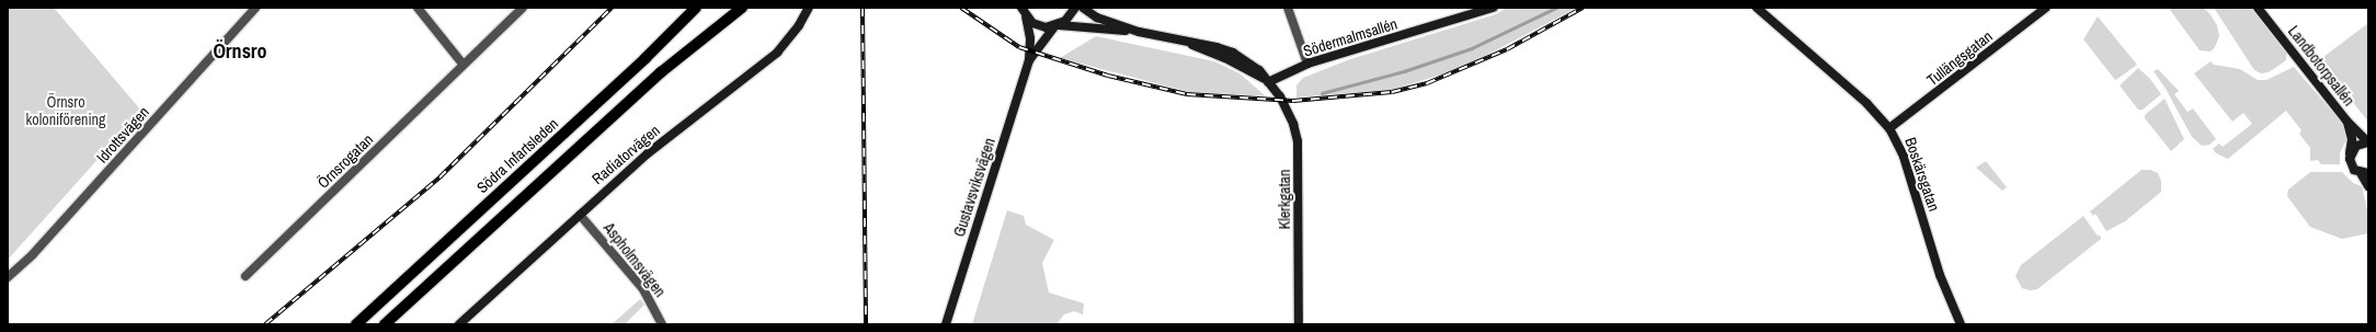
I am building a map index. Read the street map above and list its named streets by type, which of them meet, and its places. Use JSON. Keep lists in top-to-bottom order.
{
  "streets": {
    "main road": ["Södra Infartsleden"],
    "street": [
      "Södermalmsallén",
      "Tullängsgatan",
      "Landbotorpsallén",
      "Idrottsvägen",
      "Radiatorvägen",
      "Örnsrogatan",
      "Boskärsgatan",
      "Gustavsviksvägen",
      "Klerkgatan",
      "Aspholmsvägen"
    ]
  },
  "crossings": [
    ["Södermalmsallén", "Klerkgatan"],
    ["Tullängsgatan", "Boskärsgatan"],
    ["Radiatorvägen", "Aspholmsvägen"]
  ],
  "districts": ["Örnsro"],
  "parks": ["Örnsro koloniförening"]
}
